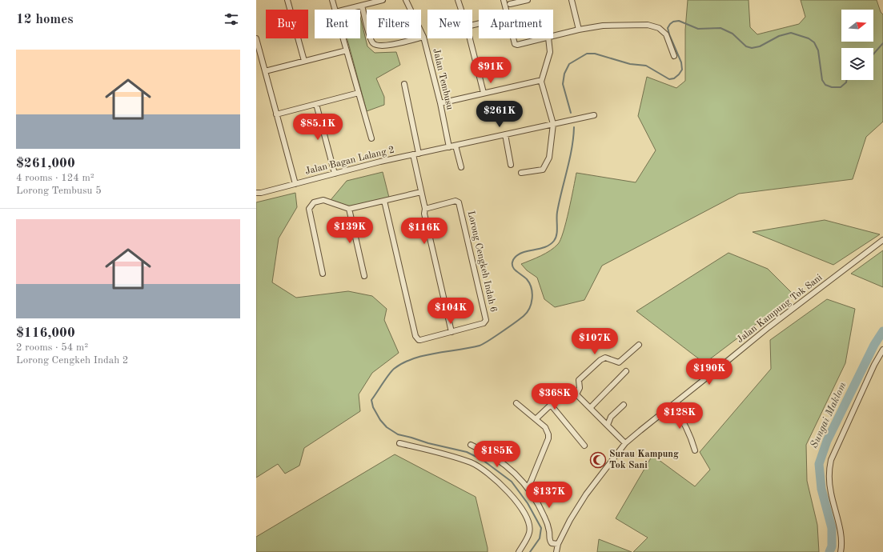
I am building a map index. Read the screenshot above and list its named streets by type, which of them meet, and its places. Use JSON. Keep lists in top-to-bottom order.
{
  "streets": {
    "street": [
      "Jalan Tembusu",
      "Jalan Bagan Lalang 2",
      "Lorong Cengkeh Indah 6",
      "Jalan Kampung Tok Sani"
    ]
  },
  "crossings": [
    ["Jalan Tembusu", "Jalan Bagan Lalang 2"]
  ],
  "water": ["Sungai Maklom"],
  "places": {
    "mosque": ["Surau Kampung Tok Sani"]
  },
  "north": "right",
  "page": {
    "heading": "12 homes",
    "chip": [
      "Buy",
      "Rent",
      "Filters",
      "New",
      "Apartment"
    ],
    "list": [
      {
        "name": "$261,000",
        "note": "4 rooms · 124 m² · Lorong Tembusu 5"
      },
      {
        "name": "$116,000",
        "note": "2 rooms · 54 m² · Lorong Cengkeh Indah 2"
      }
    ],
    "price": [
      "$91K",
      "$261K",
      "$85.1K",
      "$139K",
      "$116K",
      "$104K",
      "$107K",
      "$190K",
      "$368K",
      "$128K",
      "$185K",
      "$137K"
    ]
  }
}
